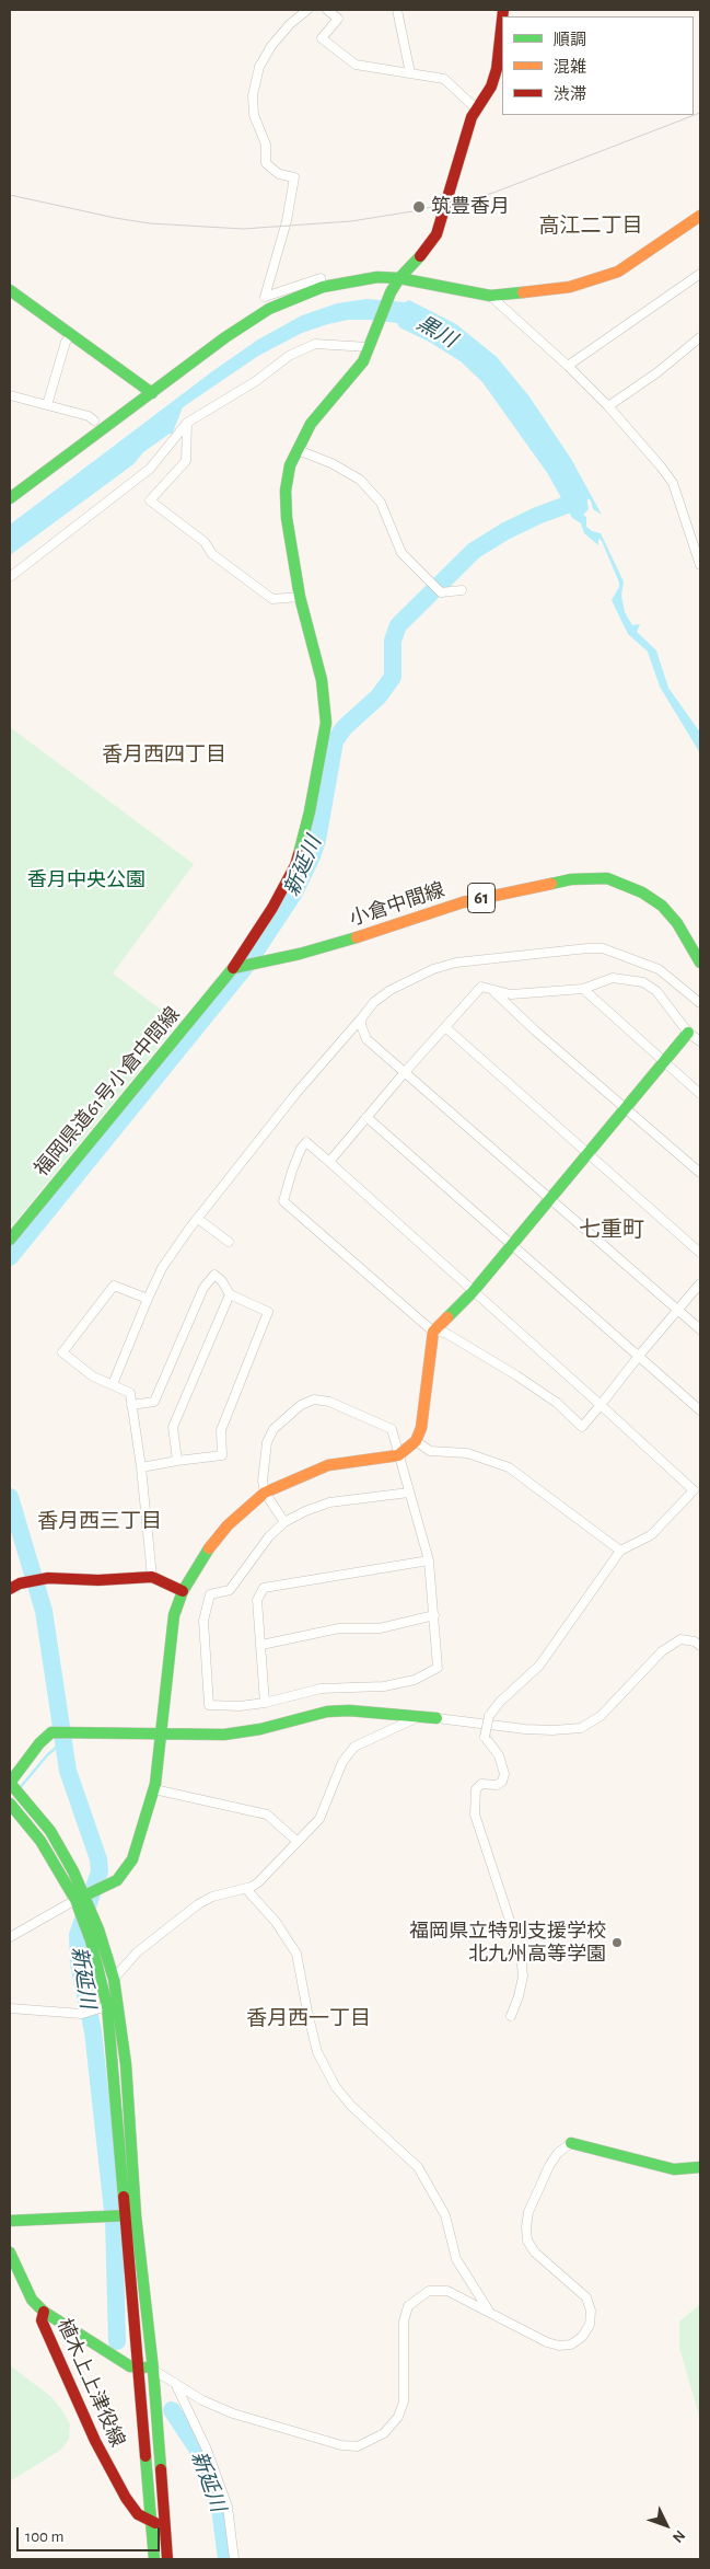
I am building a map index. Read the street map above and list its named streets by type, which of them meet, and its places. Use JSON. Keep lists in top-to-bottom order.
{
  "streets": {
    "street": [
      "61",
      "小倉中間線",
      "福岡県道61号小倉中間線",
      "植木上上津役線"
    ]
  },
  "crossings": [
    ["小倉中間線", "福岡県道61号小倉中間線"]
  ],
  "districts": [
    "高江二丁目",
    "香月西四丁目",
    "七重町",
    "香月西三丁目",
    "香月西一丁目"
  ],
  "water": ["黒川", "新延川"],
  "parks": ["香月中央公園"],
  "places": ["筑豊香月", "福岡県立特別支援学校 北九州高等学園"],
  "legend": ["順調", "混雑", "渋滞"],
  "scale_bar": "100 m",
  "north": "bottom right"
}
